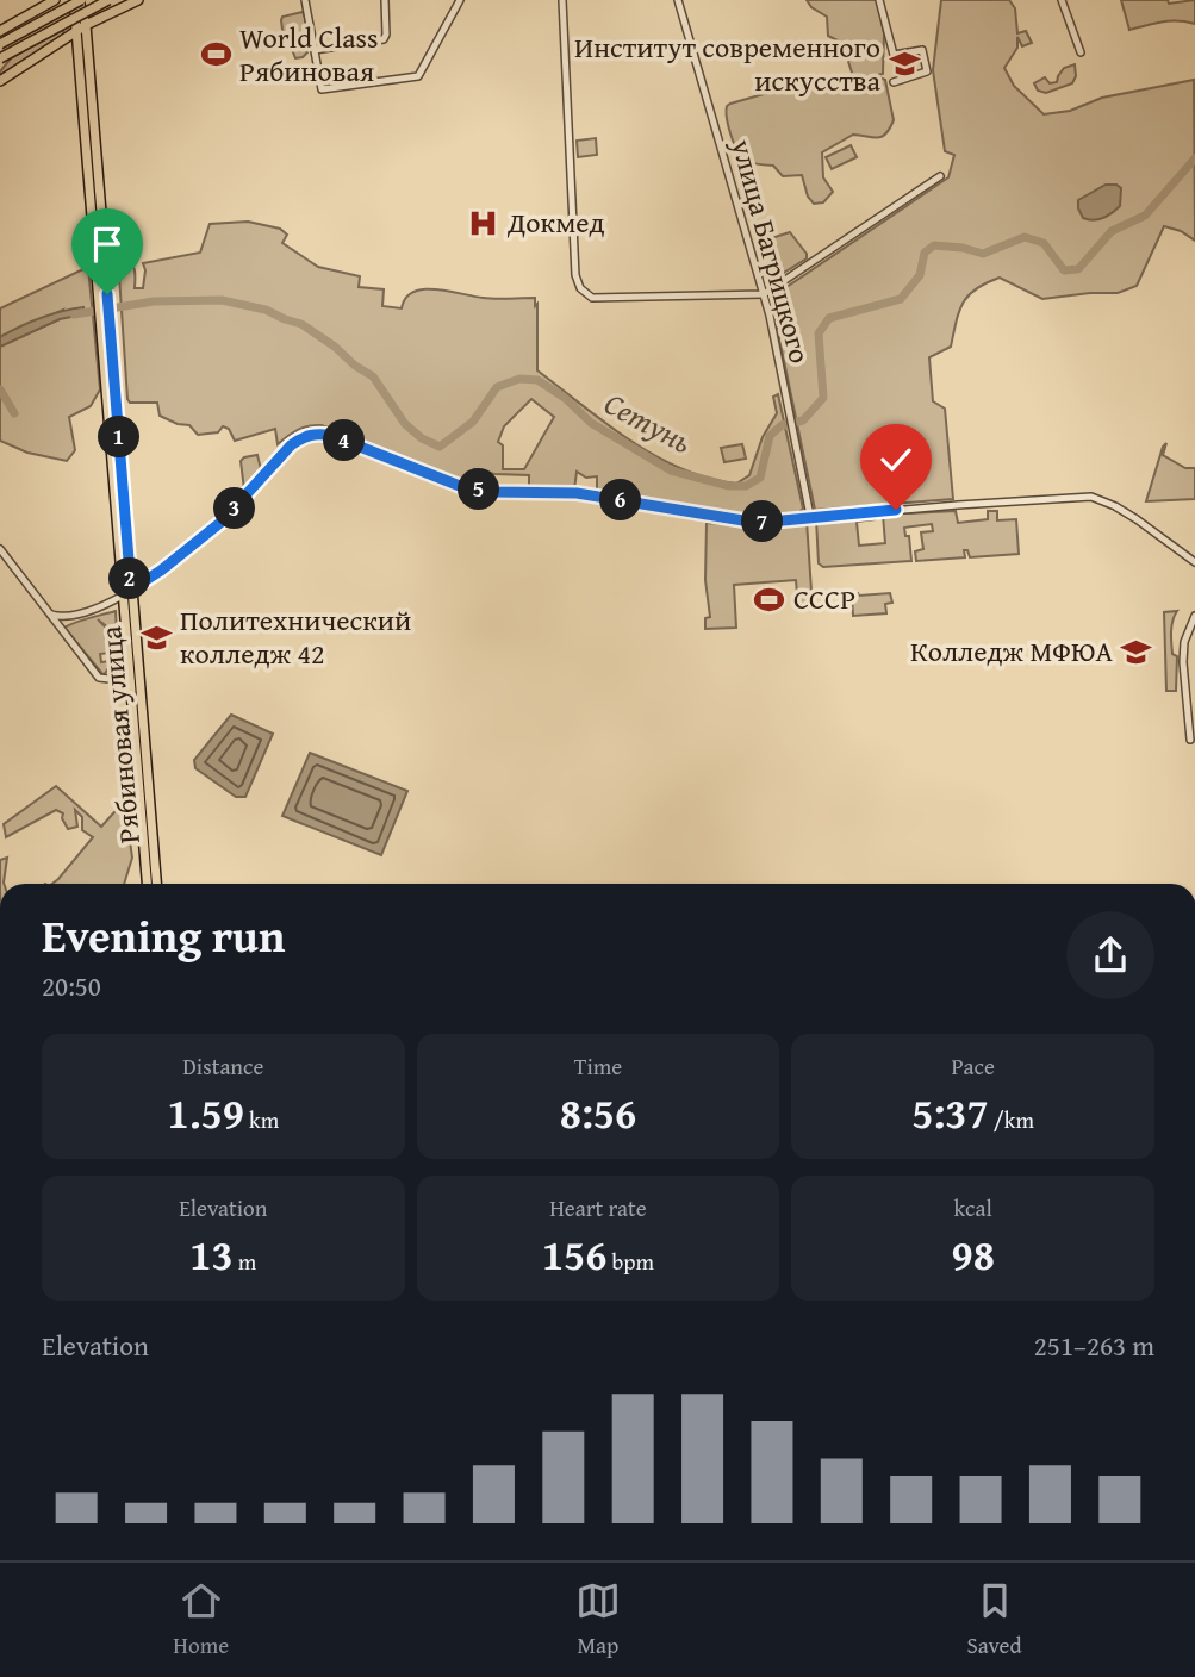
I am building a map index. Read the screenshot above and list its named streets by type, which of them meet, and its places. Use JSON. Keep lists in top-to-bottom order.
{
  "streets": {
    "main road": ["Рябиновая улица"],
    "street": ["улица Багрицкого"]
  },
  "water": ["Сетунь"],
  "places": {
    "sports": ["World Class Рябиновая", "СССР"],
    "school or university": ["Институт современного искусства", "Политехнический колледж 42", "Колледж МФЮА"],
    "hospital": ["Докмед"]
  },
  "page": {
    "pins": [
      "1",
      "4",
      "5",
      "6",
      "3",
      "7",
      "2"
    ],
    "heading": ["Evening run", "20:50"],
    "stats": [
      ["Distance", "1.59 km"],
      ["Time", "8:56"],
      ["Pace", "5:37 /km"],
      ["Elevation", "13 m"],
      ["Heart rate", "156 bpm"],
      ["kcal", "98"]
    ],
    "chart": ["Elevation", "251–263 m"],
    "tabs": ["Home", "Map", "Saved"]
  }
}
